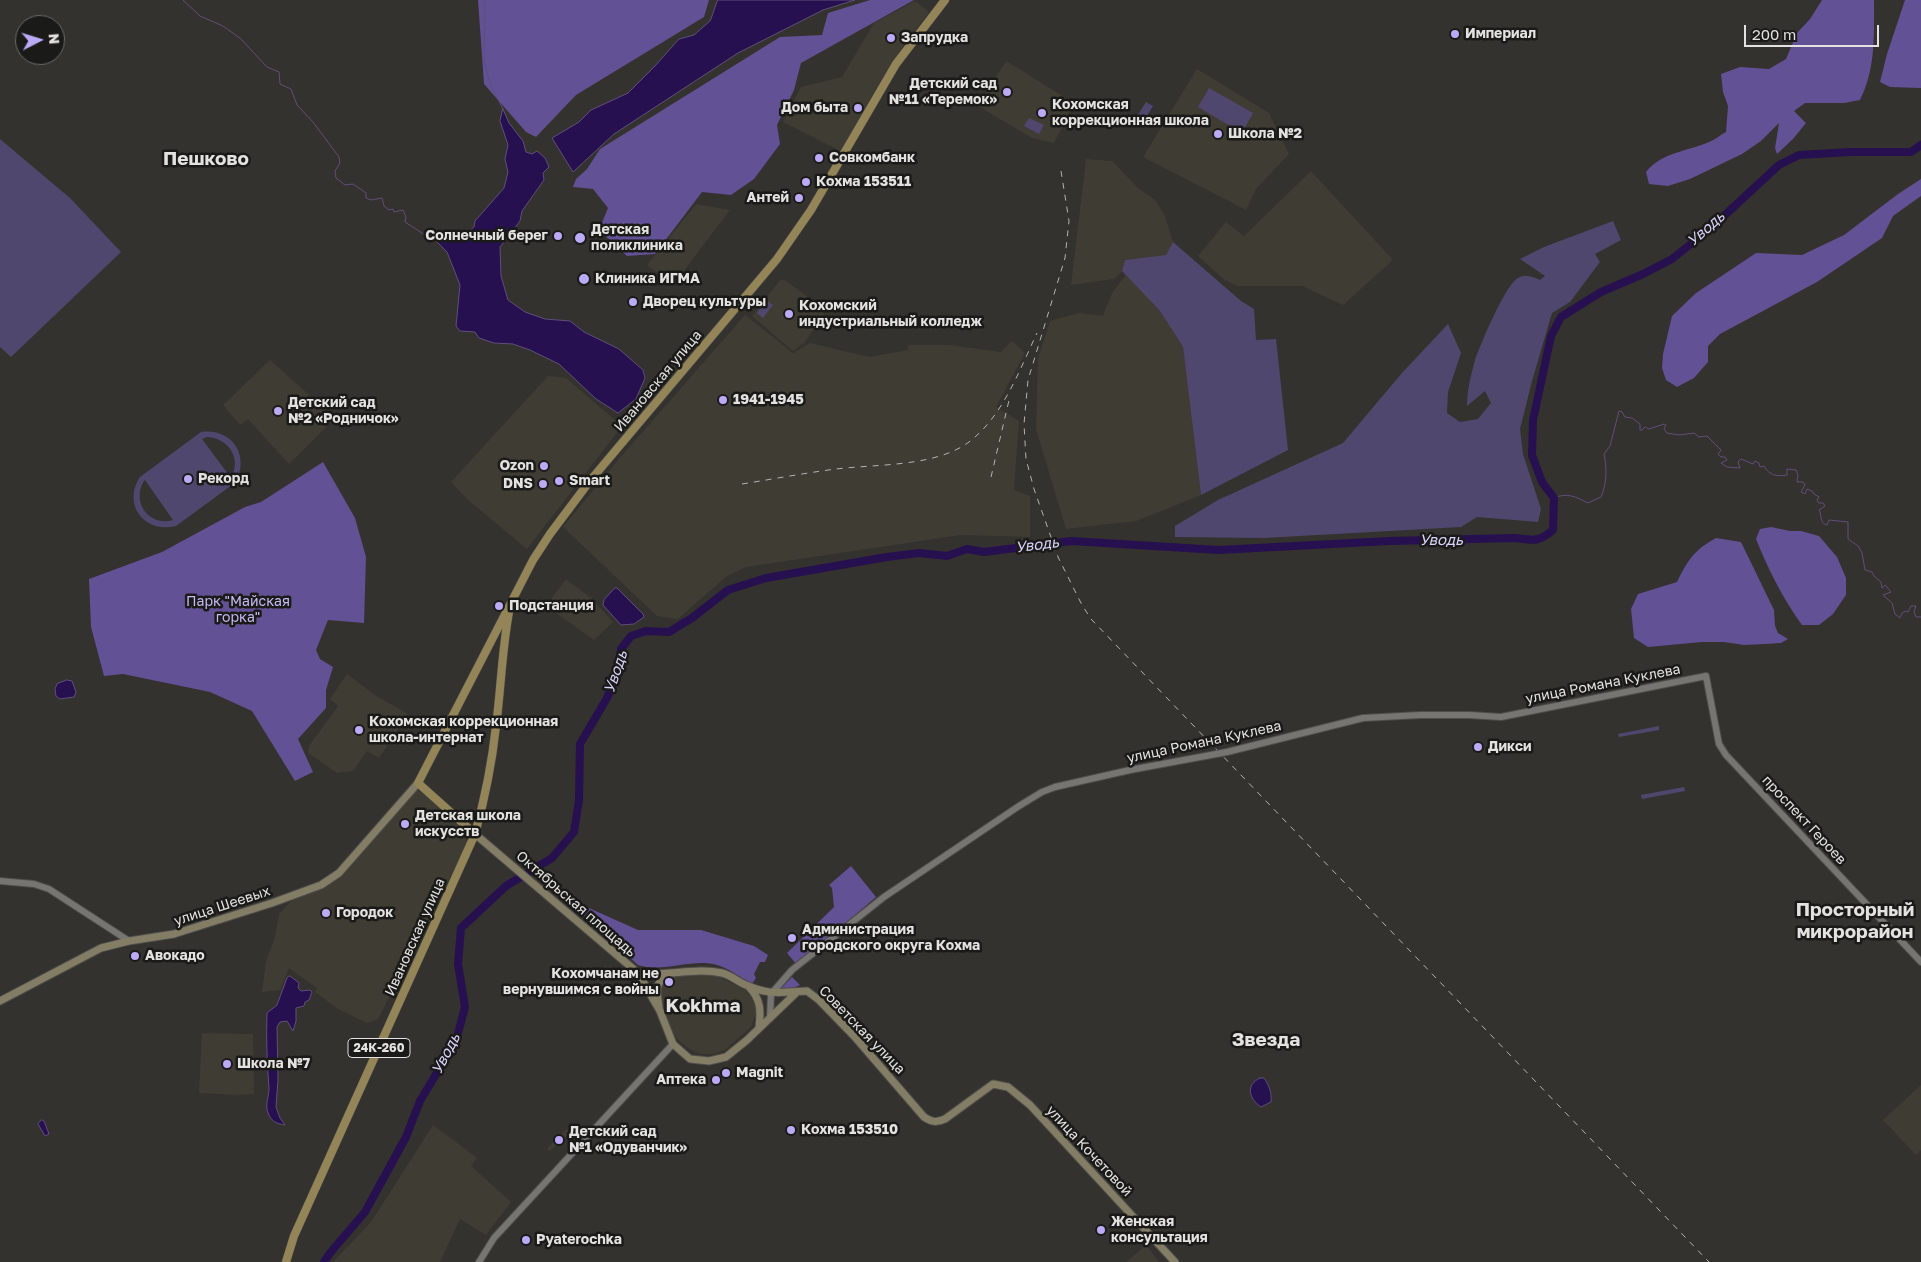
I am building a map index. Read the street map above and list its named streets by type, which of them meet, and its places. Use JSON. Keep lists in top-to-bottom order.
{
  "streets": {
    "main road": [
      "Ивановская улица",
      "Октябрьская площадь",
      "улица Шеевых",
      "Советская улица",
      "24К-260",
      "улица Кочетовой"
    ],
    "street": ["улица Романа Куклева", "проспект Героев"]
  },
  "crossings": [
    ["Ивановская улица", "Октябрьская площадь"],
    ["Ивановская улица", "улица Шеевых"],
    ["улица Романа Куклева", "проспект Героев"],
    ["улица Романа Куклева", "Советская улица"],
    ["Октябрьская площадь", "Советская улица"],
    ["Советская улица", "улица Кочетовой"]
  ],
  "districts": [
    "Пешково",
    "Просторный микрорайон",
    "Kokhma",
    "Звезда"
  ],
  "water": ["Уводь"],
  "parks": ["Парк \"Майская горка\""],
  "places": [
    "Империал",
    "Запрудка",
    "Детский сад №11 «Теремок»",
    "Дом быта",
    "Кохомская коррекционная школа",
    "Школа №2",
    "Совкомбанк",
    "Кохма 153511",
    "Антей",
    "Солнечный берег",
    "Детская поликлиника",
    "Клиника ИГМА",
    "Дворец культуры",
    "Кохомский индустриальный колледж",
    "1941-1945",
    "Детский сад №2 «Родничок»",
    "Ozon",
    "Рекорд",
    "Smart",
    "DNS",
    "Подстанция",
    "Кохомская коррекционная школа-интернат",
    "Дикси",
    "Детская школа искусств",
    "Городок",
    "Администрация городского округа Кохма",
    "Авокадо",
    "Кохомчанам не вернувшимся с войны",
    "Школа №7",
    "Magnit",
    "Аптека",
    "Кохма 153510",
    "Детский сад №1 «Одуванчик»",
    "Женская консультация",
    "Pyaterochka"
  ],
  "scale_bar": "200 m",
  "north": "right"
}
